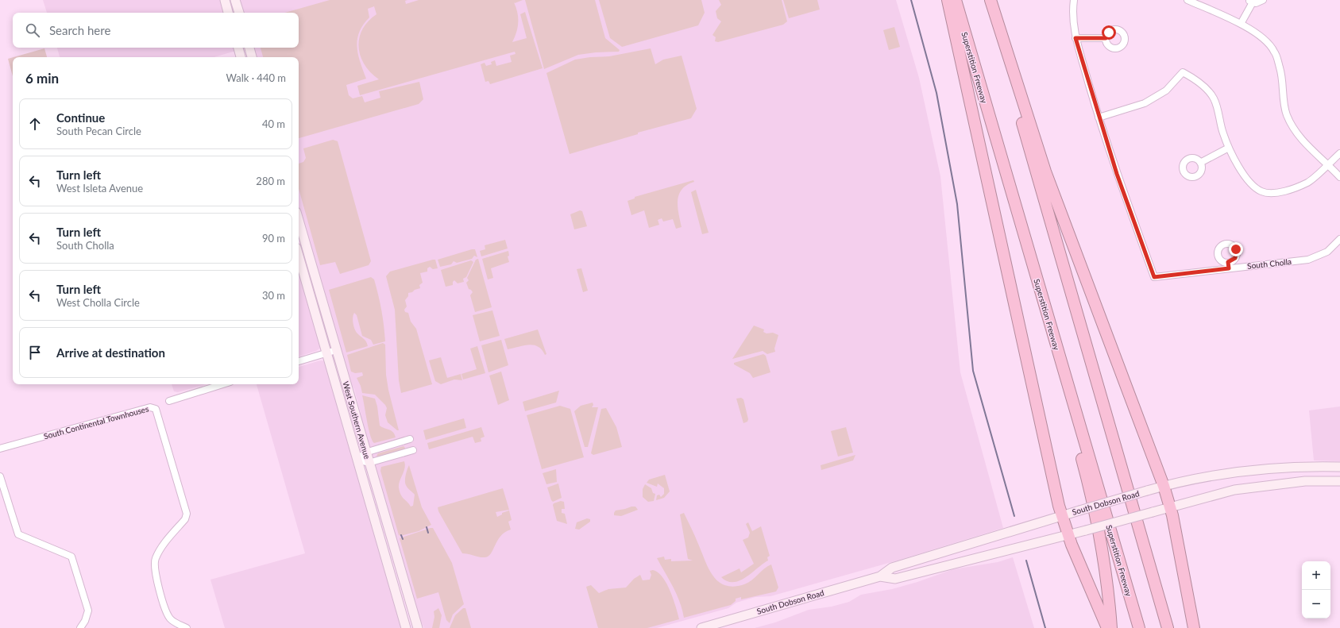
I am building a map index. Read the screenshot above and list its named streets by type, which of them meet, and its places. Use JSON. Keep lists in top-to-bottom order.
{
  "streets": {
    "highway": ["Superstition Freeway"],
    "main road": ["West Southern Avenue", "South Dobson Road"],
    "street": ["South Cholla", "South Continental Townhouses"]
  },
  "page": {
    "search": "Search here",
    "heading": ["6 min", "Walk · 440 m"],
    "list": [
      ["Continue", "South Pecan Circle", "40 m"],
      ["Turn left", "West Isleta Avenue", "280 m"],
      ["Turn left", "South Cholla", "90 m"],
      ["Turn left", "West Cholla Circle", "30 m"],
      "Arrive at destination"
    ],
    "map_buttons": ["+", "−"]
  }
}
